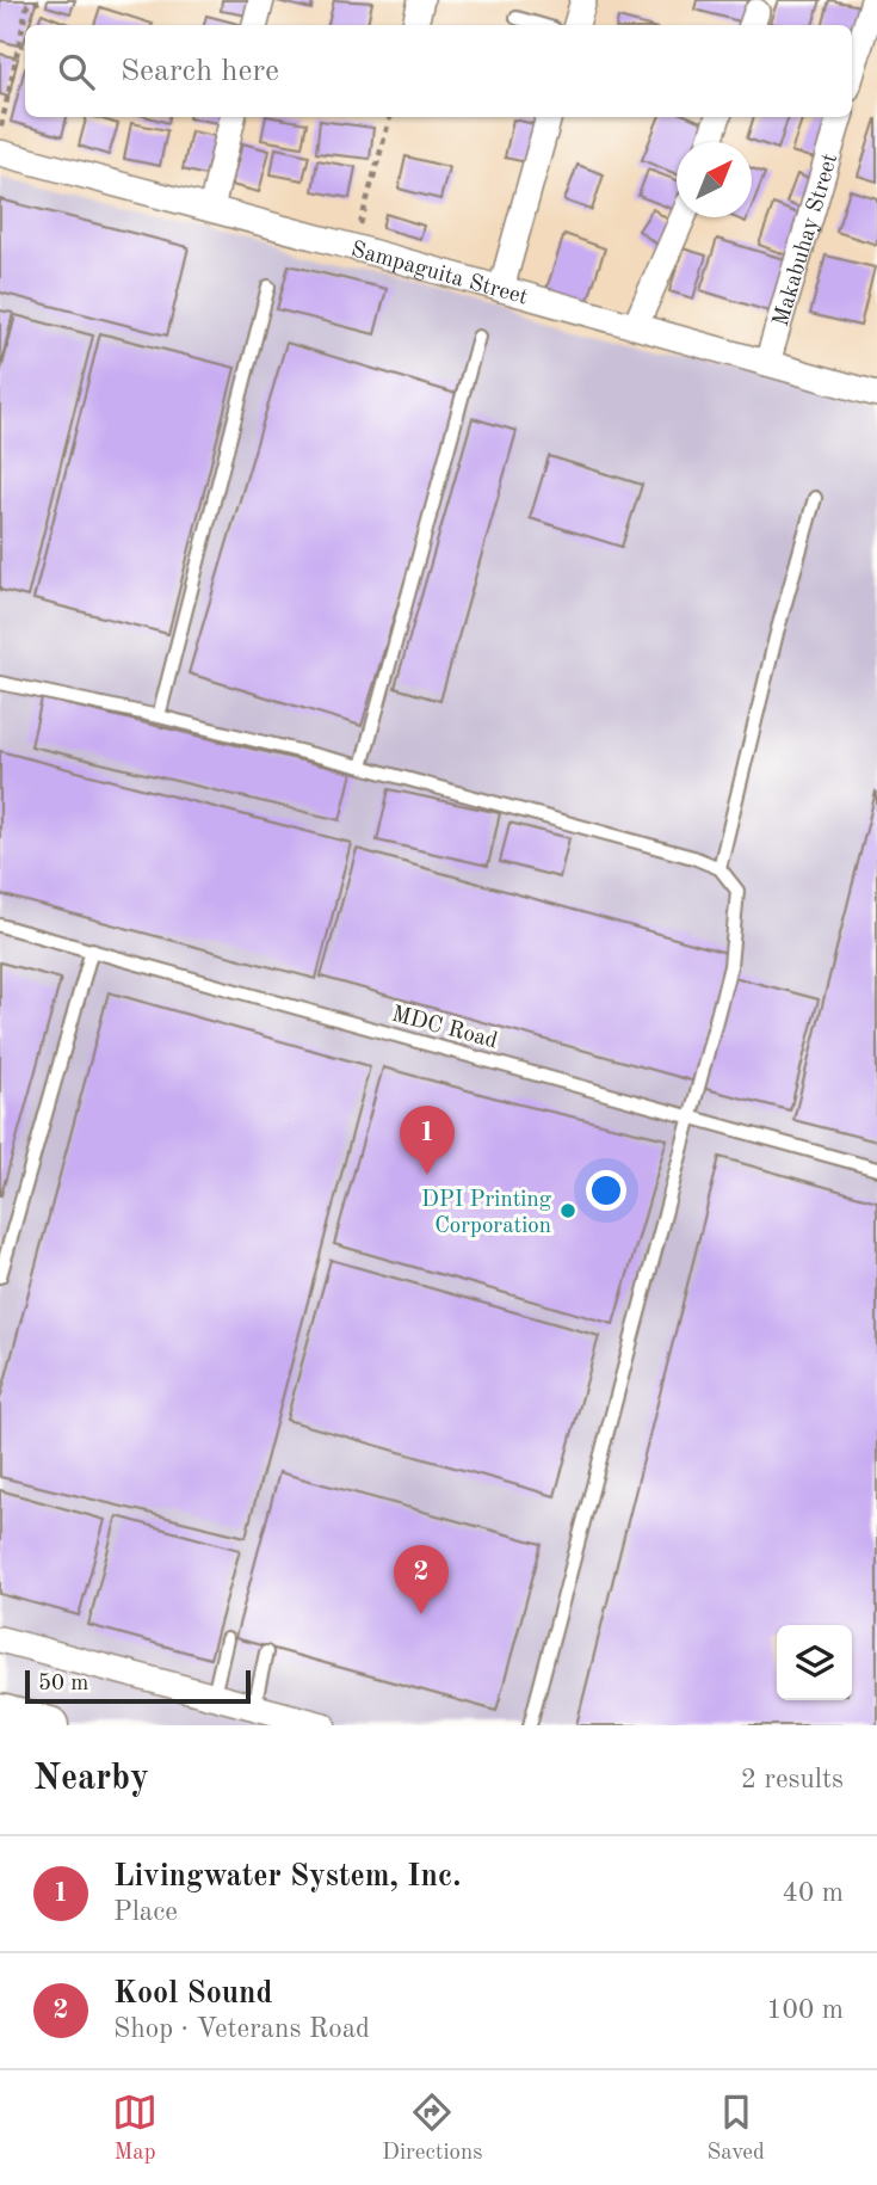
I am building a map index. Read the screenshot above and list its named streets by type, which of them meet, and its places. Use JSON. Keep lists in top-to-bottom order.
{
  "streets": {
    "street": ["Makabuhay Street", "Sampaguita Street"],
    "lane": ["MDC Road"]
  },
  "crossings": [
    ["Makabuhay Street", "Sampaguita Street"]
  ],
  "places": ["DPI Printing Corporation"],
  "scale_bar": "50 m",
  "north": "top right",
  "page": {
    "search": "Search here",
    "pins": ["1", "2"],
    "scale": "50 m",
    "heading": ["Nearby", "2 results"],
    "list": [
      {
        "mark": "1",
        "name": "Livingwater System, Inc.",
        "note": "Place",
        "value": "40 m"
      },
      {
        "mark": "2",
        "name": "Kool Sound",
        "note": "Shop · Veterans Road",
        "value": "100 m"
      }
    ],
    "nav": ["Map", "Directions", "Saved"]
  }
}
